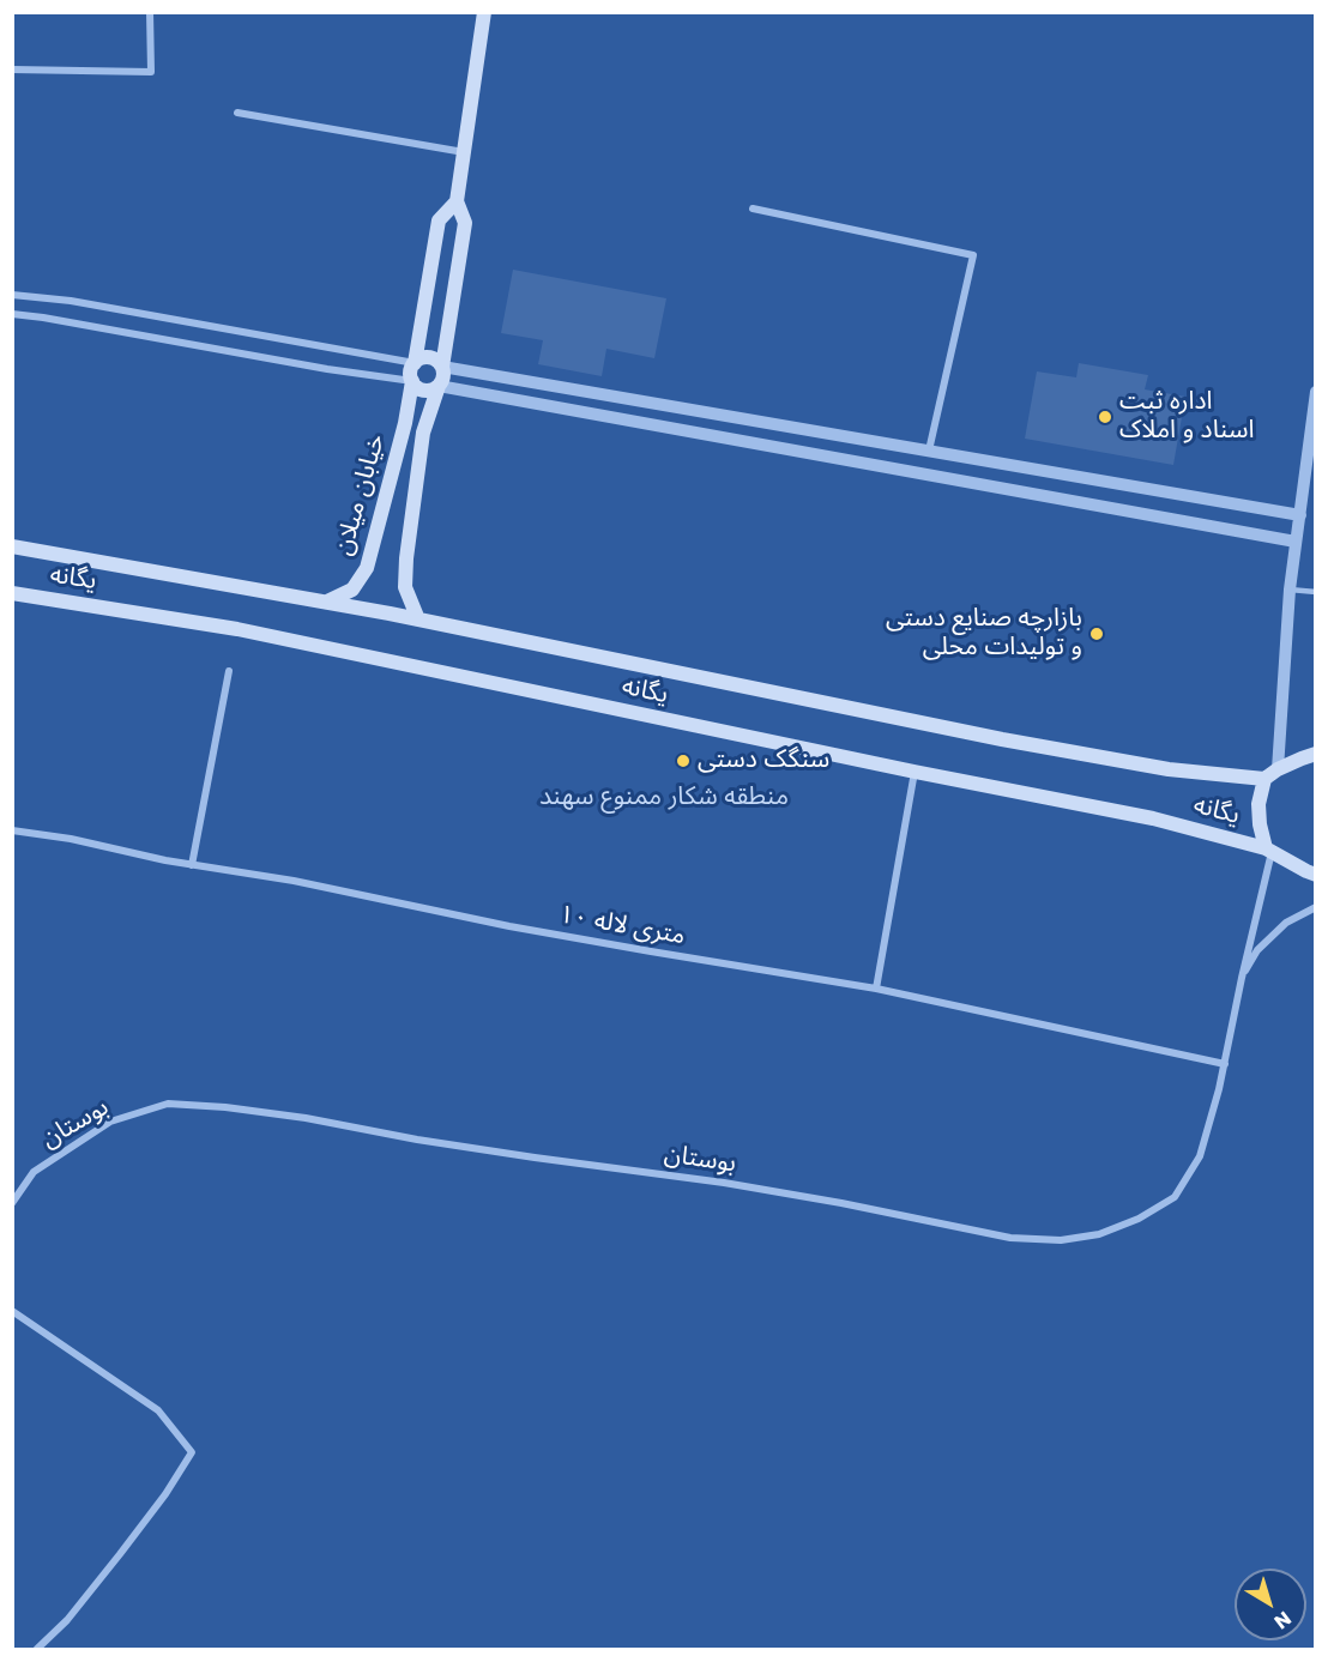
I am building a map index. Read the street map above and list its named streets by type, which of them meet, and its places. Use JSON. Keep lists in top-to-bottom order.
{
  "streets": {
    "main road": ["خیابان میلان", "یگانه"],
    "street": ["۱۰ متری لاله", "بوستان"]
  },
  "crossings": [
    ["خیابان میلان", "یگانه"],
    ["یگانه", "بوستان"],
    ["۱۰ متری لاله", "بوستان"]
  ],
  "parks": ["منطقه شکار ممنوع سهند"],
  "places": ["اداره ثبت اسناد و املاک", "بازارچه صنایع دستی و تولیدات محلی", "سنگک دستی"],
  "north": "bottom right"
}
